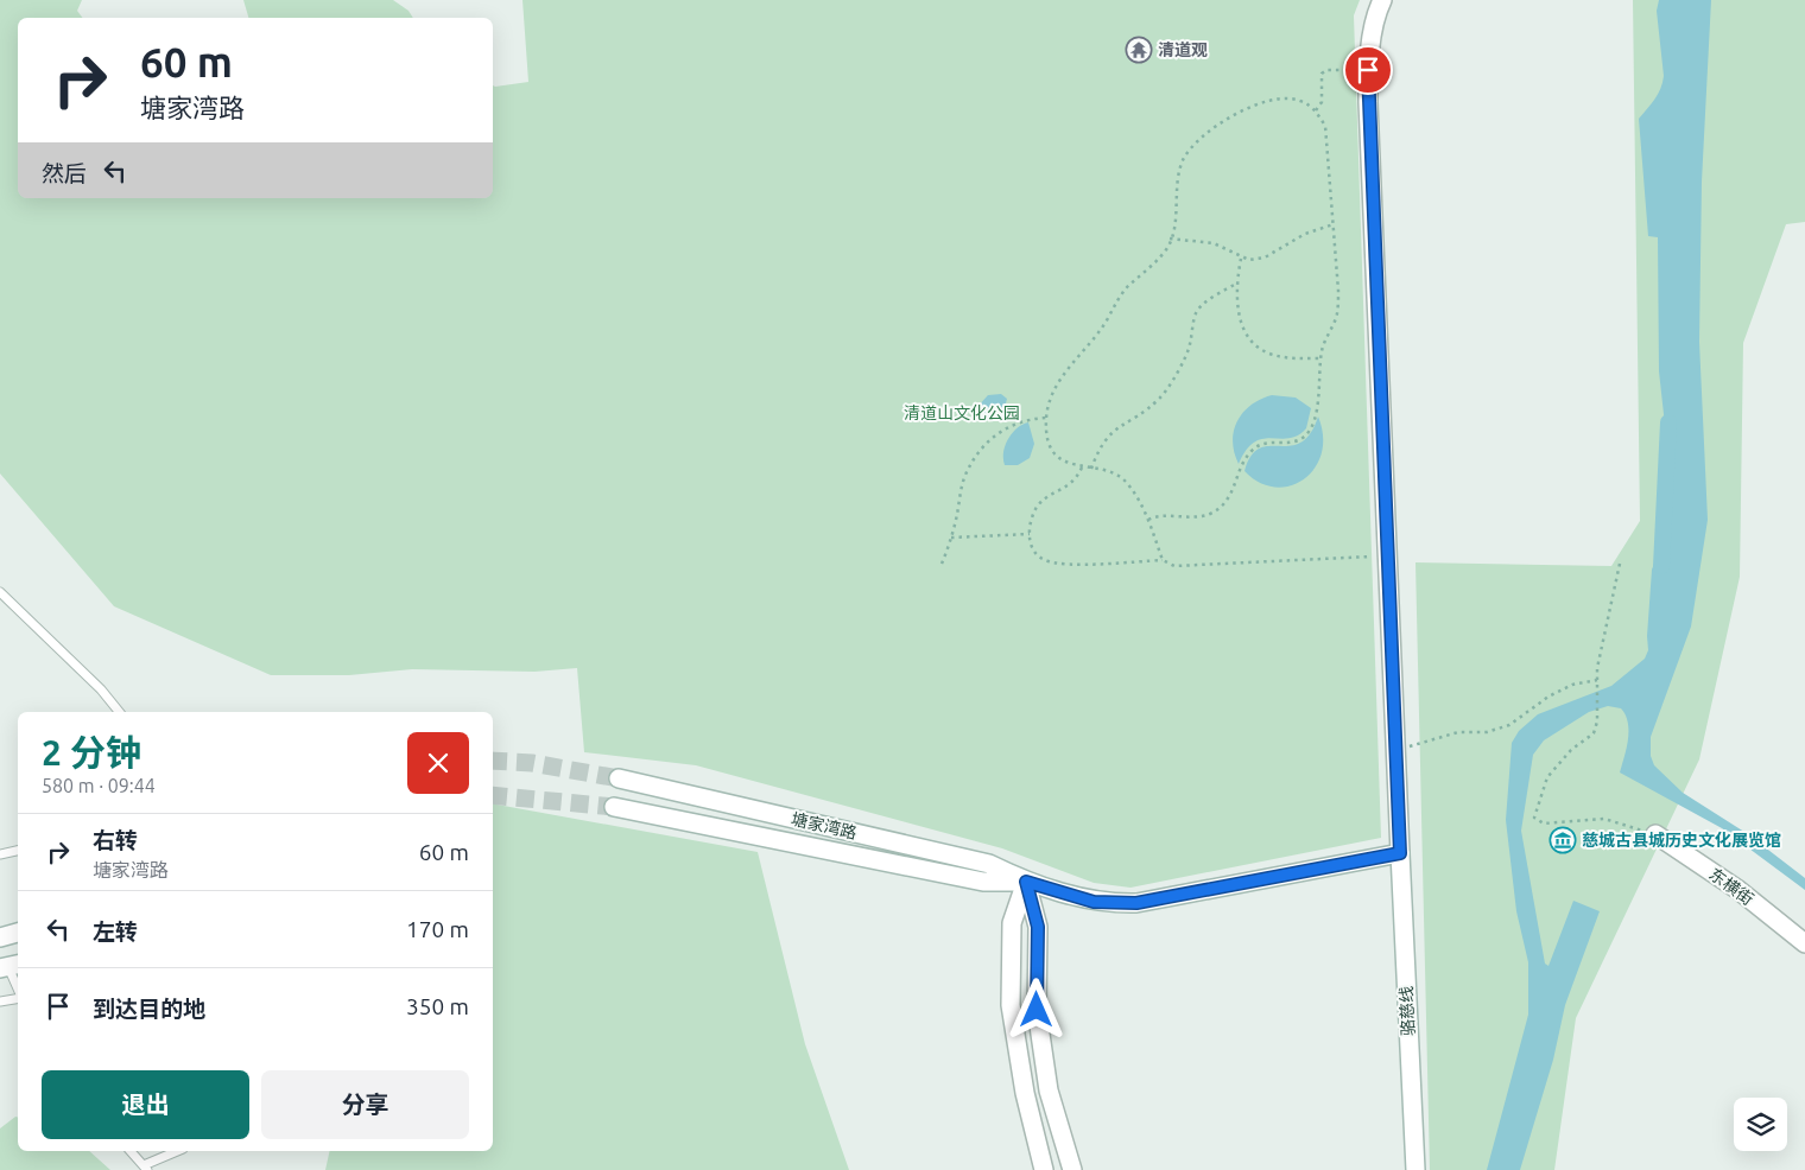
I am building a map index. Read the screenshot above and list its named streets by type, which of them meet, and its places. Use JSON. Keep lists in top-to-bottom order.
{
  "streets": {
    "street": ["塘家湾路", "东横街", "骆慈线"]
  },
  "crossings": [
    ["塘家湾路", "骆慈线"]
  ],
  "parks": ["清道山文化公园"],
  "places": {
    "temple": ["清道观"],
    "museum": ["慈城古县城历史文化展览馆"]
  },
  "page": {
    "turn": ["60 m", "塘家湾路"],
    "then": "然后",
    "heading": ["2 分钟", "580 m · 09:44"],
    "list": [
      {
        "name": "右转",
        "note": "塘家湾路",
        "value": "60 m"
      },
      {
        "name": "左转",
        "value": "170 m"
      },
      {
        "name": "到达目的地",
        "value": "350 m"
      }
    ],
    "buttons": ["退出", "分享"]
  }
}
